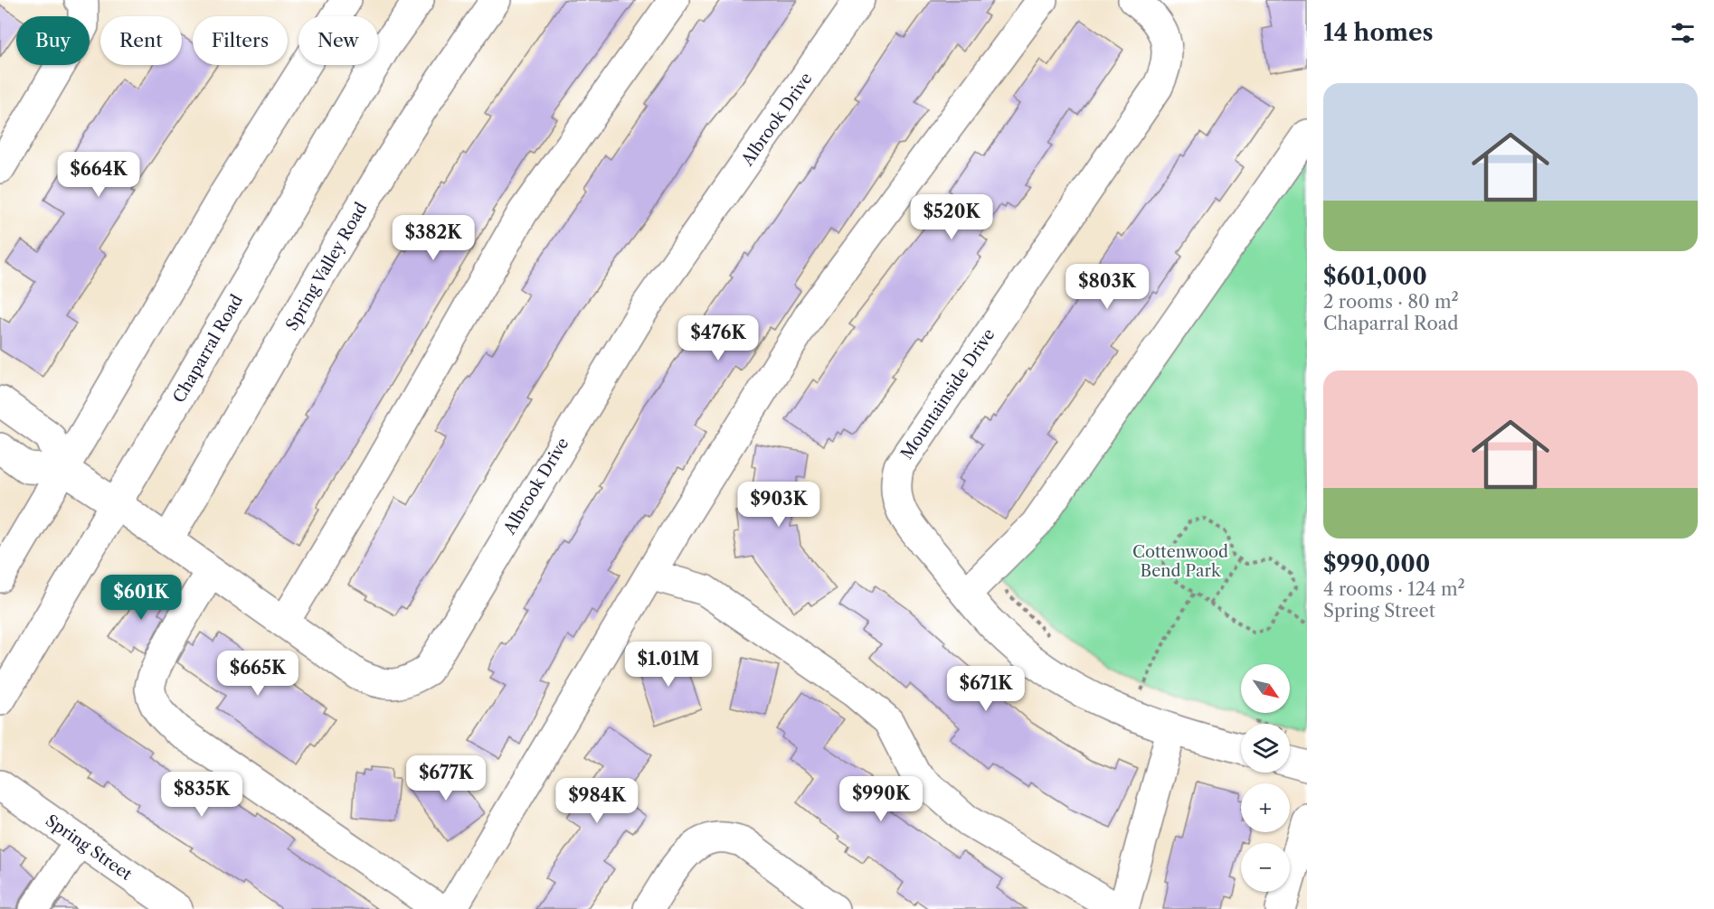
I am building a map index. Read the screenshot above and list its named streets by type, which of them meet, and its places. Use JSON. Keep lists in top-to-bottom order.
{
  "streets": {
    "street": [
      "Albrook Drive",
      "Spring Valley Road",
      "Chaparral Road",
      "Mountainside Drive",
      "Spring Street"
    ]
  },
  "crossings": [
    ["Albrook Drive", "Spring Valley Road"],
    ["Albrook Drive", "Chaparral Road"]
  ],
  "parks": ["Cottenwood Bend Park"],
  "north": "bottom right",
  "page": {
    "heading": "14 homes",
    "chip": [
      "Buy",
      "Rent",
      "Filters",
      "New"
    ],
    "list": [
      {
        "name": "$601,000",
        "note": "2 rooms · 80 m² · Chaparral Road"
      },
      {
        "name": "$990,000",
        "note": "4 rooms · 124 m² · Spring Street"
      }
    ],
    "price": [
      "$664K",
      "$520K",
      "$382K",
      "$803K",
      "$476K",
      "$903K",
      "$601K",
      "$1.01M",
      "$665K",
      "$671K",
      "$677K",
      "$835K",
      "$990K",
      "$984K"
    ],
    "map_buttons": ["+", "−"]
  }
}
